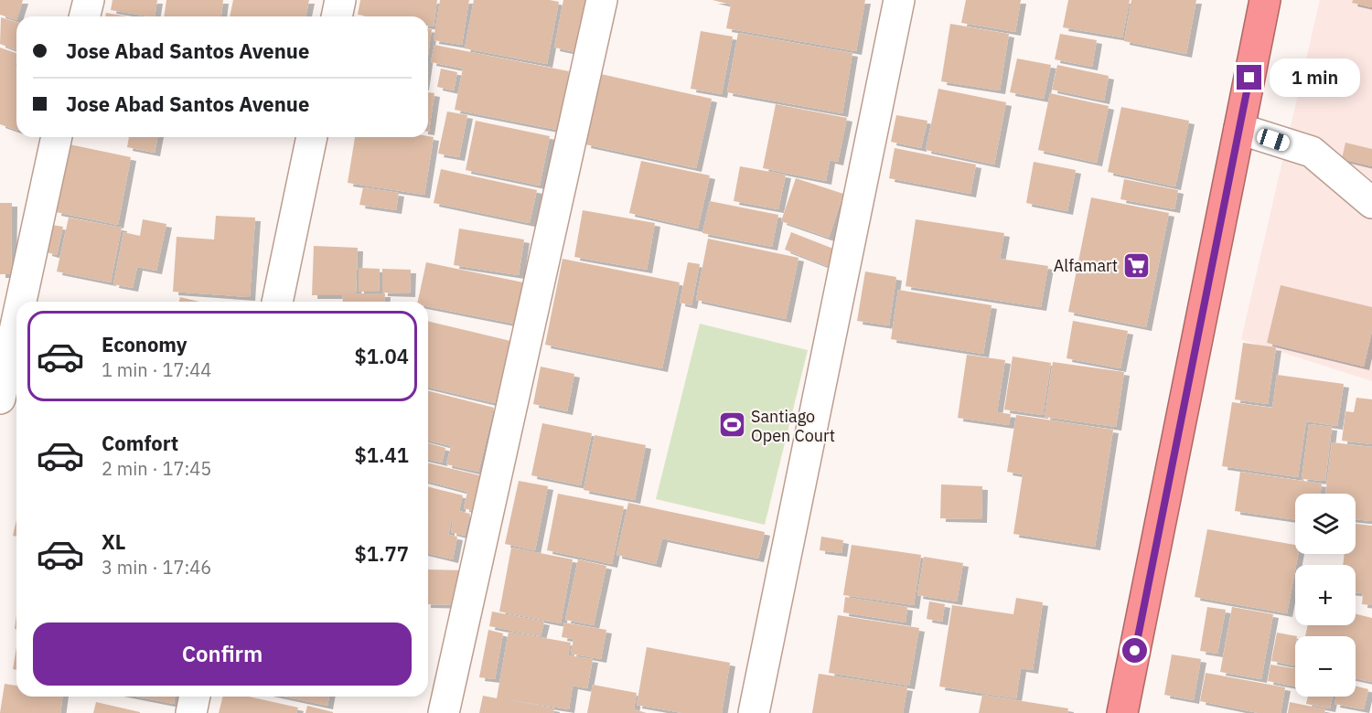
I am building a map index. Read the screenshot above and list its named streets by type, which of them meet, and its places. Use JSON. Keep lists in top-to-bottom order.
{
  "places": {
    "supermarket": ["Alfamart"],
    "sports": ["Santiago Open Court"]
  },
  "page": {
    "banner": ["Jose Abad Santos Avenue", "Jose Abad Santos Avenue"],
    "bubble": "1 min",
    "list": [
      {
        "name": "Economy",
        "note": "1 min · 17:44",
        "value": "$1.04"
      },
      {
        "name": "Comfort",
        "note": "2 min · 17:45",
        "value": "$1.41"
      },
      {
        "name": "XL",
        "note": "3 min · 17:46",
        "value": "$1.77"
      }
    ],
    "map_buttons": ["+", "−"],
    "buttons": "Confirm"
  }
}
